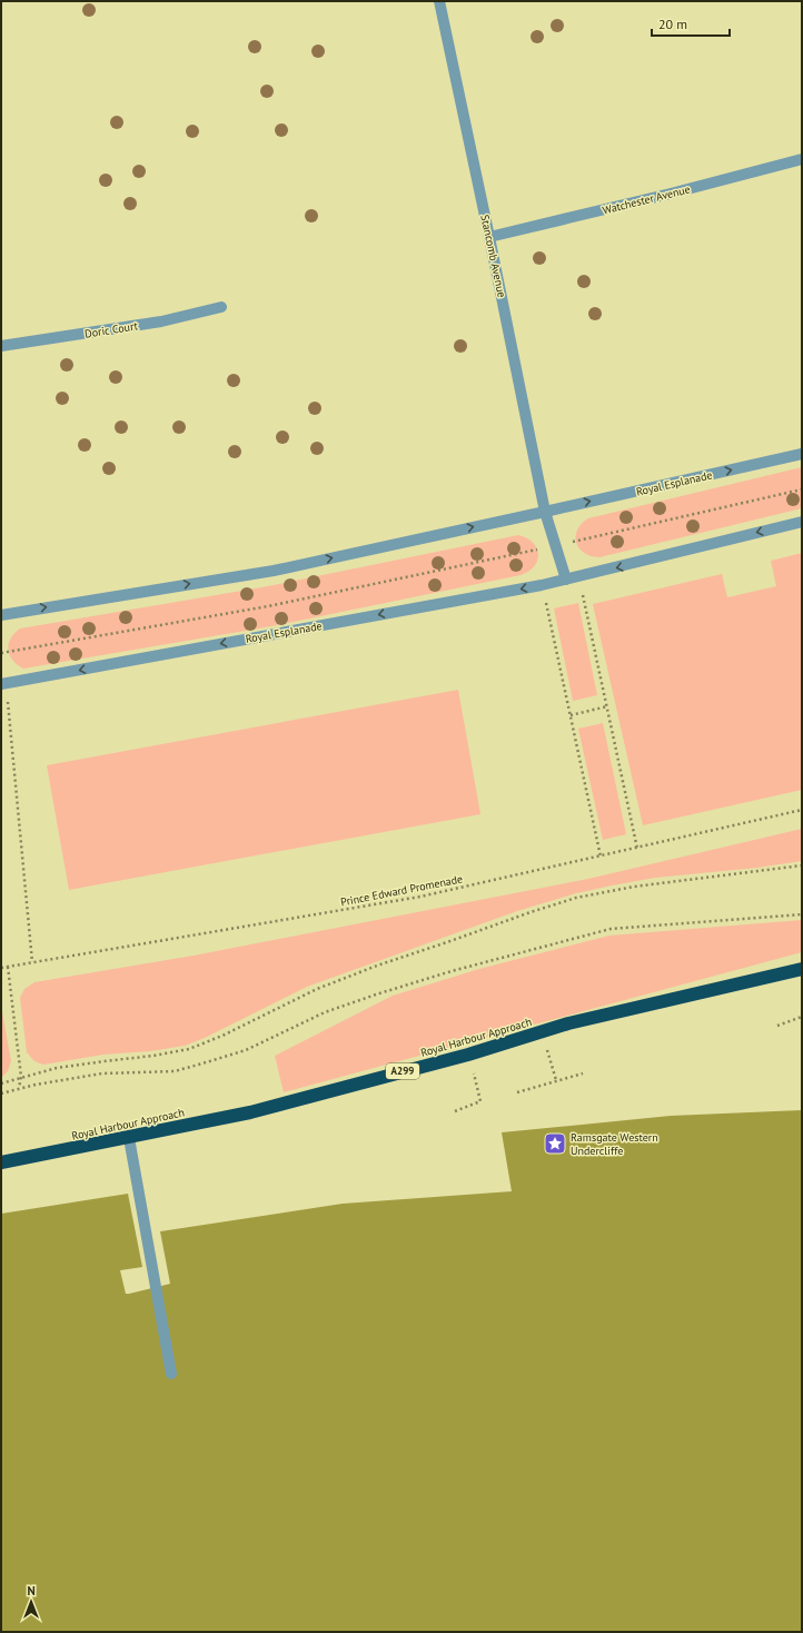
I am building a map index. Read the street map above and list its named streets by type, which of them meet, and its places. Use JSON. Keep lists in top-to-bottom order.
{
  "streets": {
    "highway": ["Royal Harbour Approach", "A299"],
    "street": [
      "Watchester Avenue",
      "Stancomb Avenue",
      "Doric Court",
      "Royal Esplanade"
    ],
    "path": ["Prince Edward Promenade"]
  },
  "crossings": [
    ["Watchester Avenue", "Stancomb Avenue"],
    ["Stancomb Avenue", "Royal Esplanade"]
  ],
  "places": {
    "place": ["Ramsgate Western Undercliffe"]
  },
  "scale_bar": "20 m",
  "north": "top"
}
